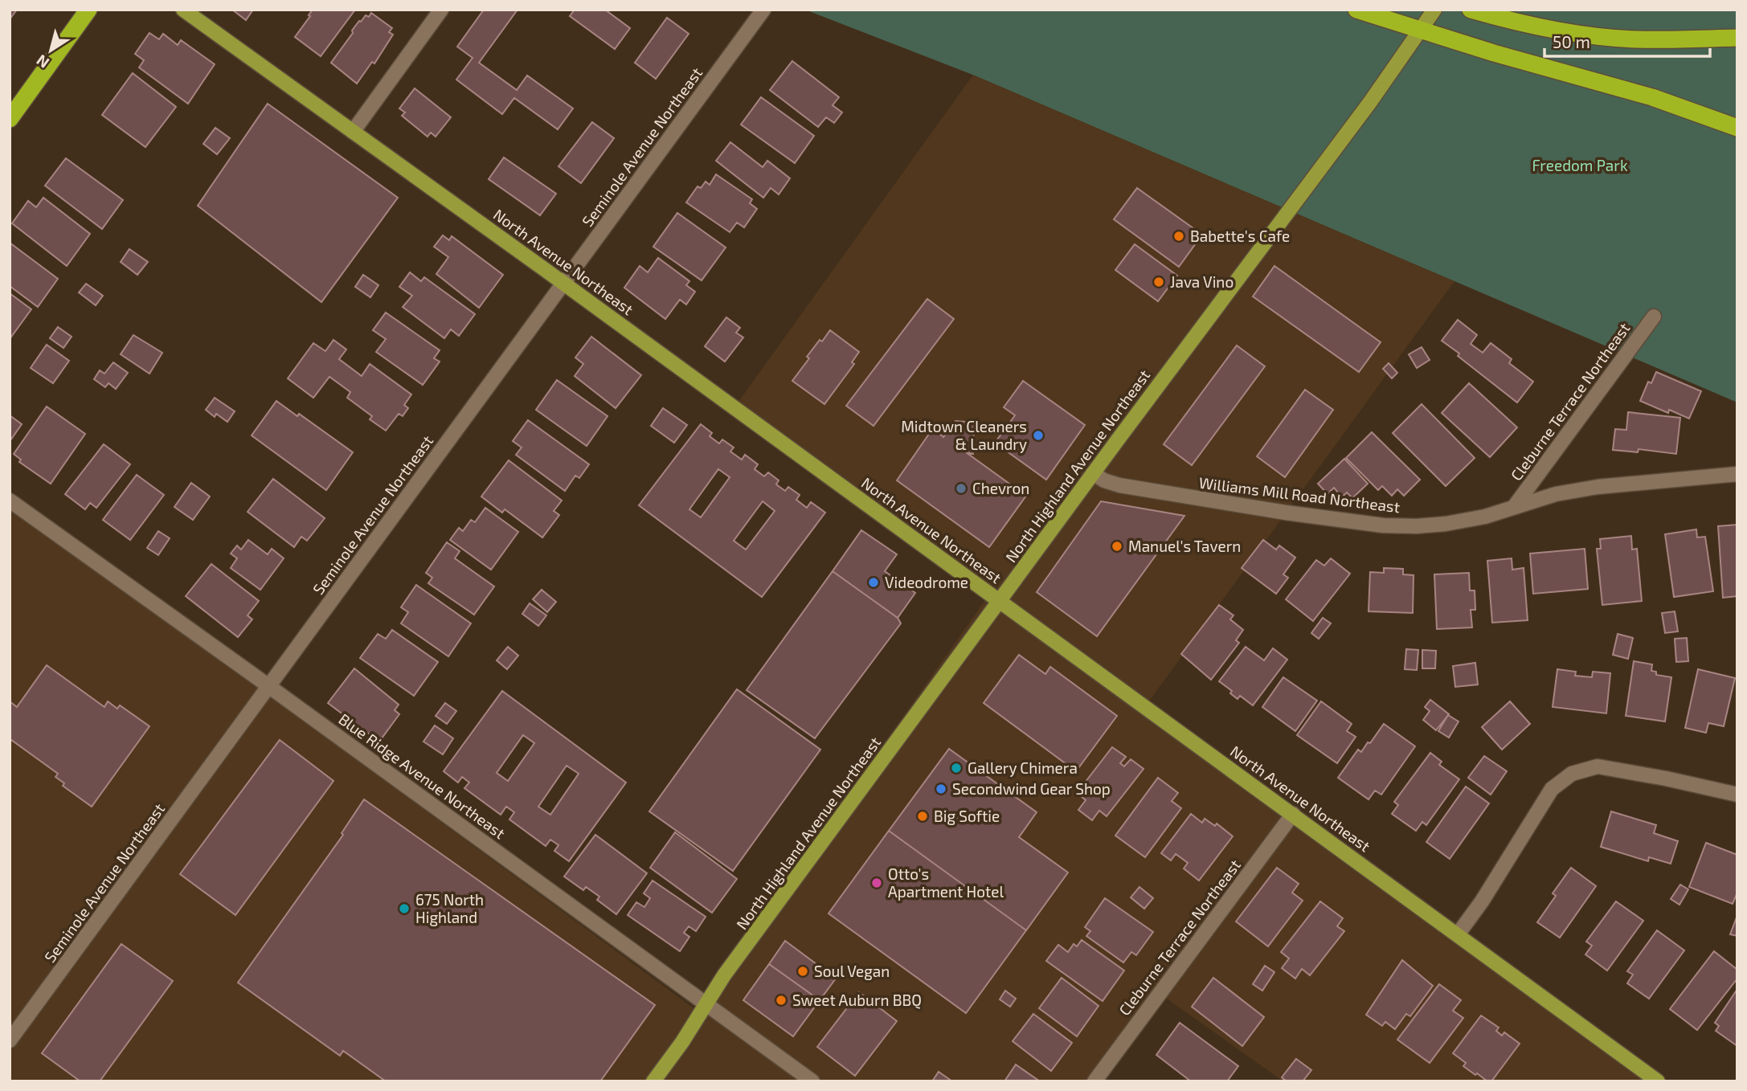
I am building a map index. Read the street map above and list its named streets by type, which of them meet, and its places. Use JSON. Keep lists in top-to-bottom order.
{
  "streets": {
    "main road": ["North Avenue Northeast", "North Highland Avenue Northeast"],
    "street": [
      "Seminole Avenue Northeast",
      "Cleburne Terrace Northeast",
      "Williams Mill Road Northeast",
      "Blue Ridge Avenue Northeast"
    ]
  },
  "crossings": [
    ["Seminole Avenue Northeast", "North Avenue Northeast"],
    ["Seminole Avenue Northeast", "Blue Ridge Avenue Northeast"],
    ["North Avenue Northeast", "Cleburne Terrace Northeast"],
    ["North Avenue Northeast", "North Highland Avenue Northeast"],
    ["Cleburne Terrace Northeast", "Williams Mill Road Northeast"],
    ["North Highland Avenue Northeast", "Williams Mill Road Northeast"],
    ["North Highland Avenue Northeast", "Blue Ridge Avenue Northeast"]
  ],
  "parks": ["Freedom Park"],
  "places": [
    "Babette's Cafe",
    "Java Vino",
    "Midtown Cleaners & Laundry",
    "Chevron",
    "Manuel's Tavern",
    "Videodrome",
    "Gallery Chimera",
    "Secondwind Gear Shop",
    "Big Softie",
    "Otto's Apartment Hotel",
    "675 North Highland",
    "Soul Vegan",
    "Sweet Auburn BBQ"
  ],
  "scale_bar": "50 m",
  "north": "bottom left"
}
